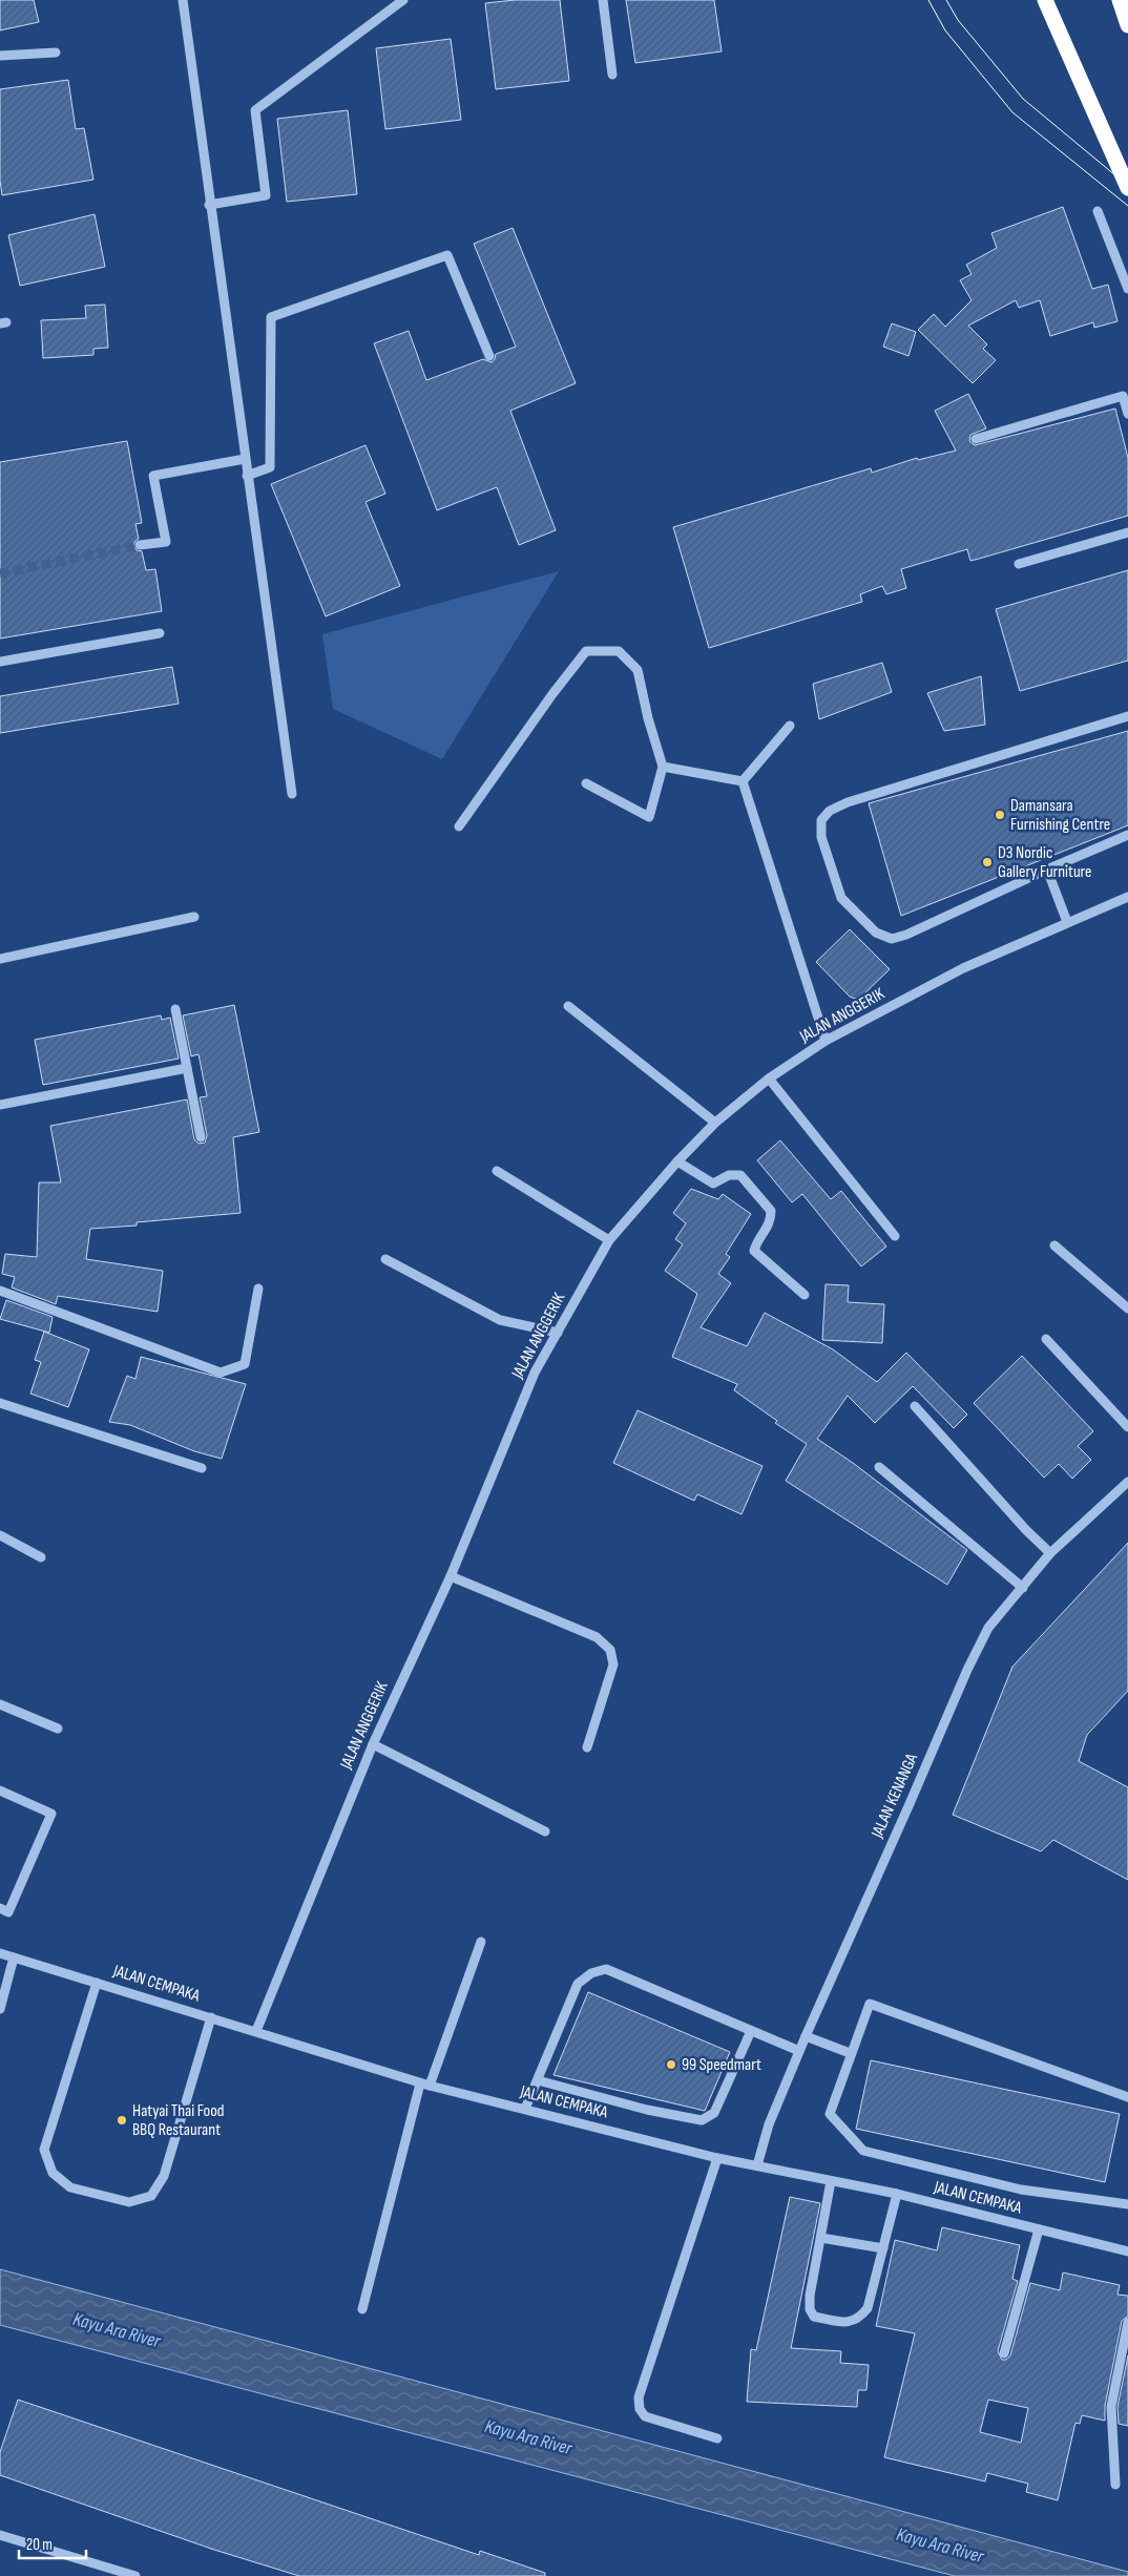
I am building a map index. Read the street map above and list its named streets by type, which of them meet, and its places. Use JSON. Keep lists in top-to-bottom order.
{
  "streets": {
    "street": ["JALAN ANGGERIK", "JALAN KENANGA", "JALAN CEMPAKA"]
  },
  "crossings": [
    ["JALAN ANGGERIK", "JALAN CEMPAKA"],
    ["JALAN KENANGA", "JALAN CEMPAKA"]
  ],
  "water": ["Kayu Ara River"],
  "places": [
    "Damansara Furnishing Centre",
    "D3 Nordic Gallery Furniture",
    "99 Speedmart",
    "Hatyai Thai Food BBQ Restaurant"
  ],
  "scale_bar": "20 m"
}
